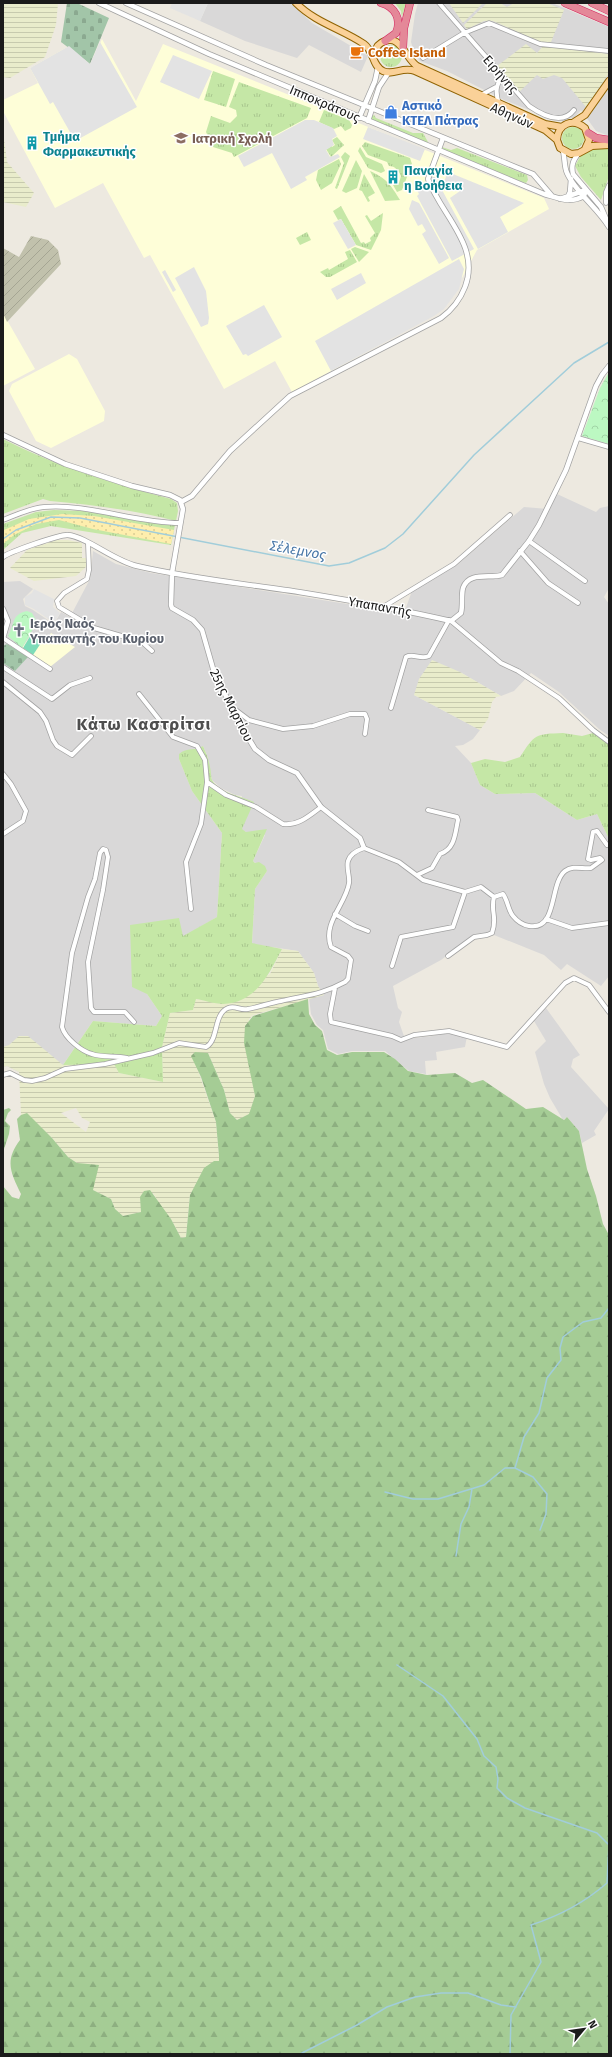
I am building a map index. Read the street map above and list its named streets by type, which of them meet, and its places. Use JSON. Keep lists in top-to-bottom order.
{
  "streets": {
    "main road": ["Αθηνών"],
    "street": [
      "Ειρήνης",
      "Ιπποκράτους",
      "Υπαπαντής",
      "25ης Μαρτίου"
    ]
  },
  "crossings": [
    ["Υπαπαντής", "25ης Μαρτίου"]
  ],
  "districts": ["Κάτω Καστρίτσι"],
  "water": ["Σέλεμνος"],
  "places": {
    "cafe": ["Coffee Island"],
    "shop": ["Αστικό ΚΤΕΛ Πάτρας"],
    "school or university": ["Ιατρική Σχολή"],
    "building": ["Τμήμα Φαρμακευτικής", "Παναγία η Βοήθεια"],
    "church": ["Ιερός Ναός Υπαπαντής του Κυρίου"]
  },
  "north": "top right"
}
